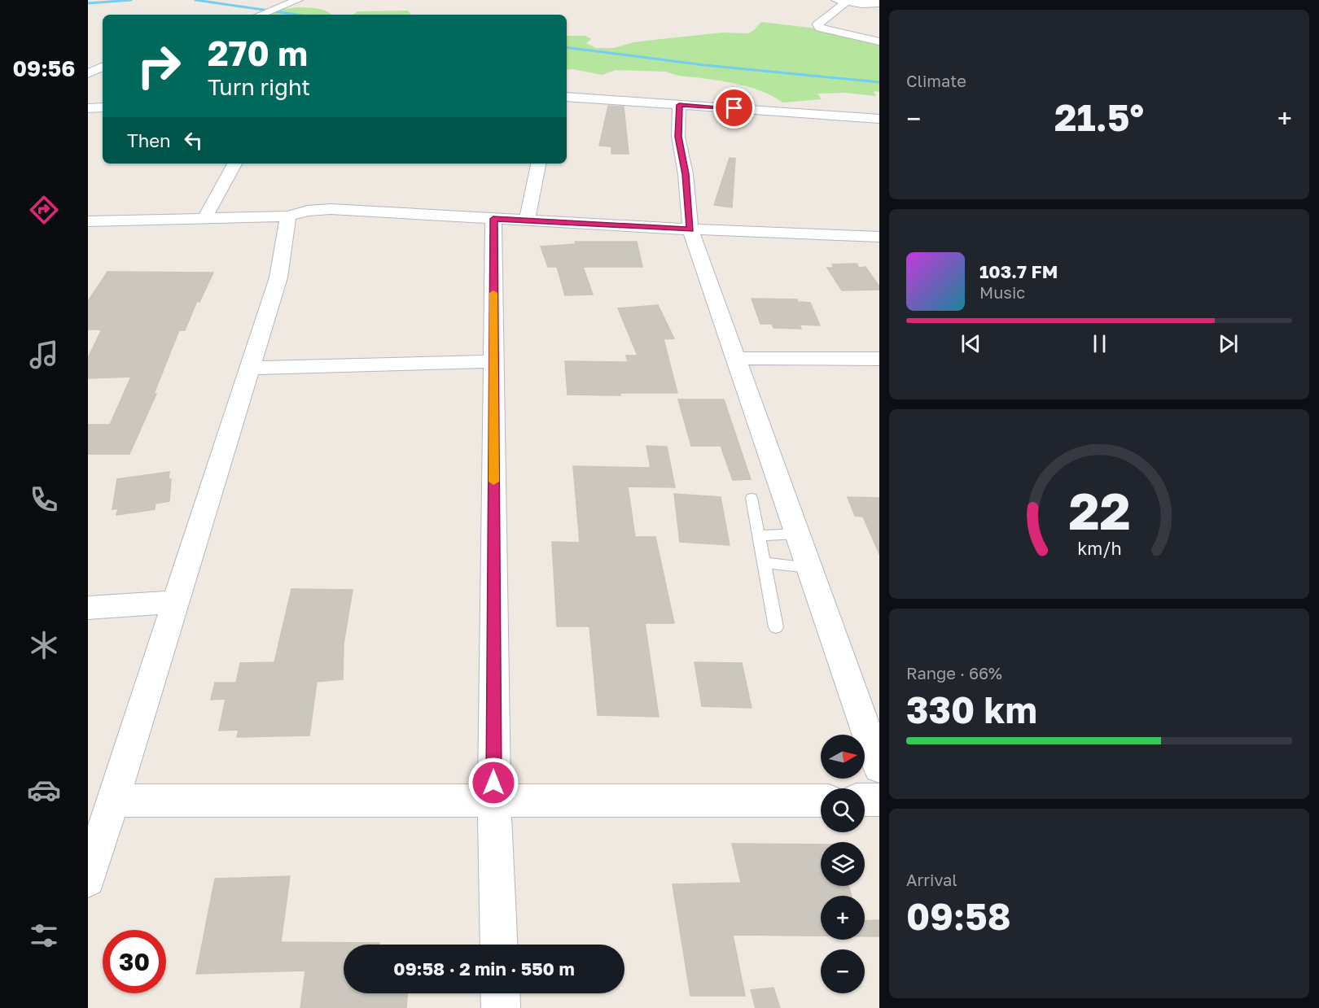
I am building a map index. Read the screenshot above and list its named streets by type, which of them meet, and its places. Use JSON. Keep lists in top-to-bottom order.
{
  "north": "right",
  "page": {
    "tabs": "09:56",
    "tile": [
      "Climate",
      ["Range · 66%", "330 km"],
      ["Arrival", "09:58"]
    ],
    "turn": ["270 m", "Turn right"],
    "heat": ["−", "21.5°", "+"],
    "then": "Then",
    "song": ["103.7 FM", "Music"],
    "map_buttons": ["+", "−"],
    "limit": "30",
    "trip": "09:58 · 2 min · 550 m",
    "gauge": ["22", "km/h"]
  }
}
